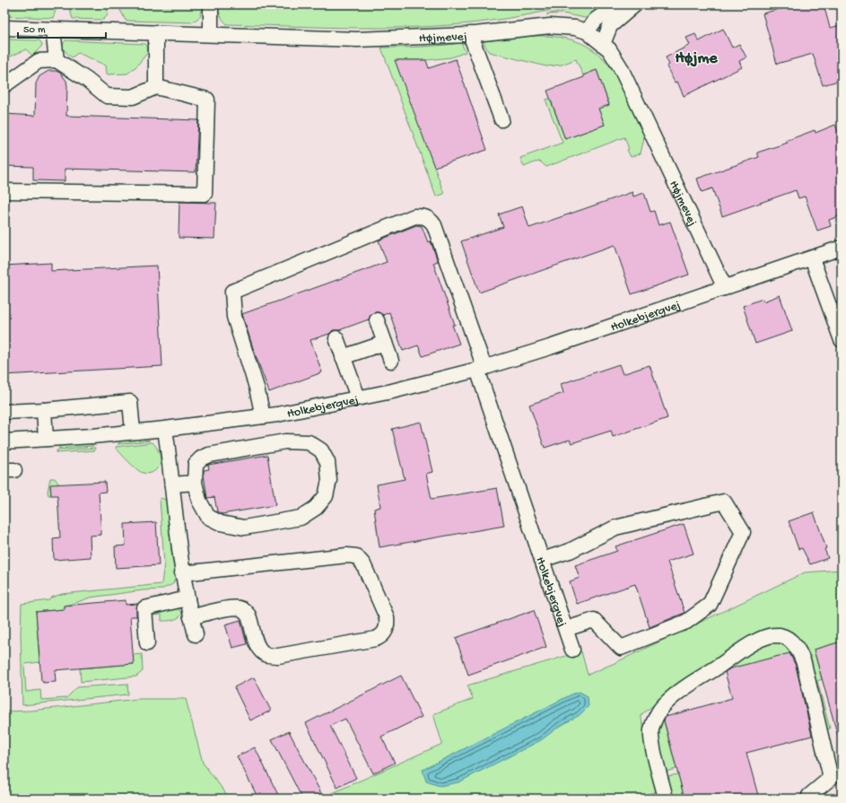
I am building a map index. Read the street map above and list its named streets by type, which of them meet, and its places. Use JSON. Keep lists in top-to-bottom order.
{
  "streets": {
    "street": ["Højmevej", "Holkebjergvej"]
  },
  "crossings": [
    ["Højmevej", "Holkebjergvej"]
  ],
  "districts": ["Højme"],
  "scale_bar": "50 m"
}
